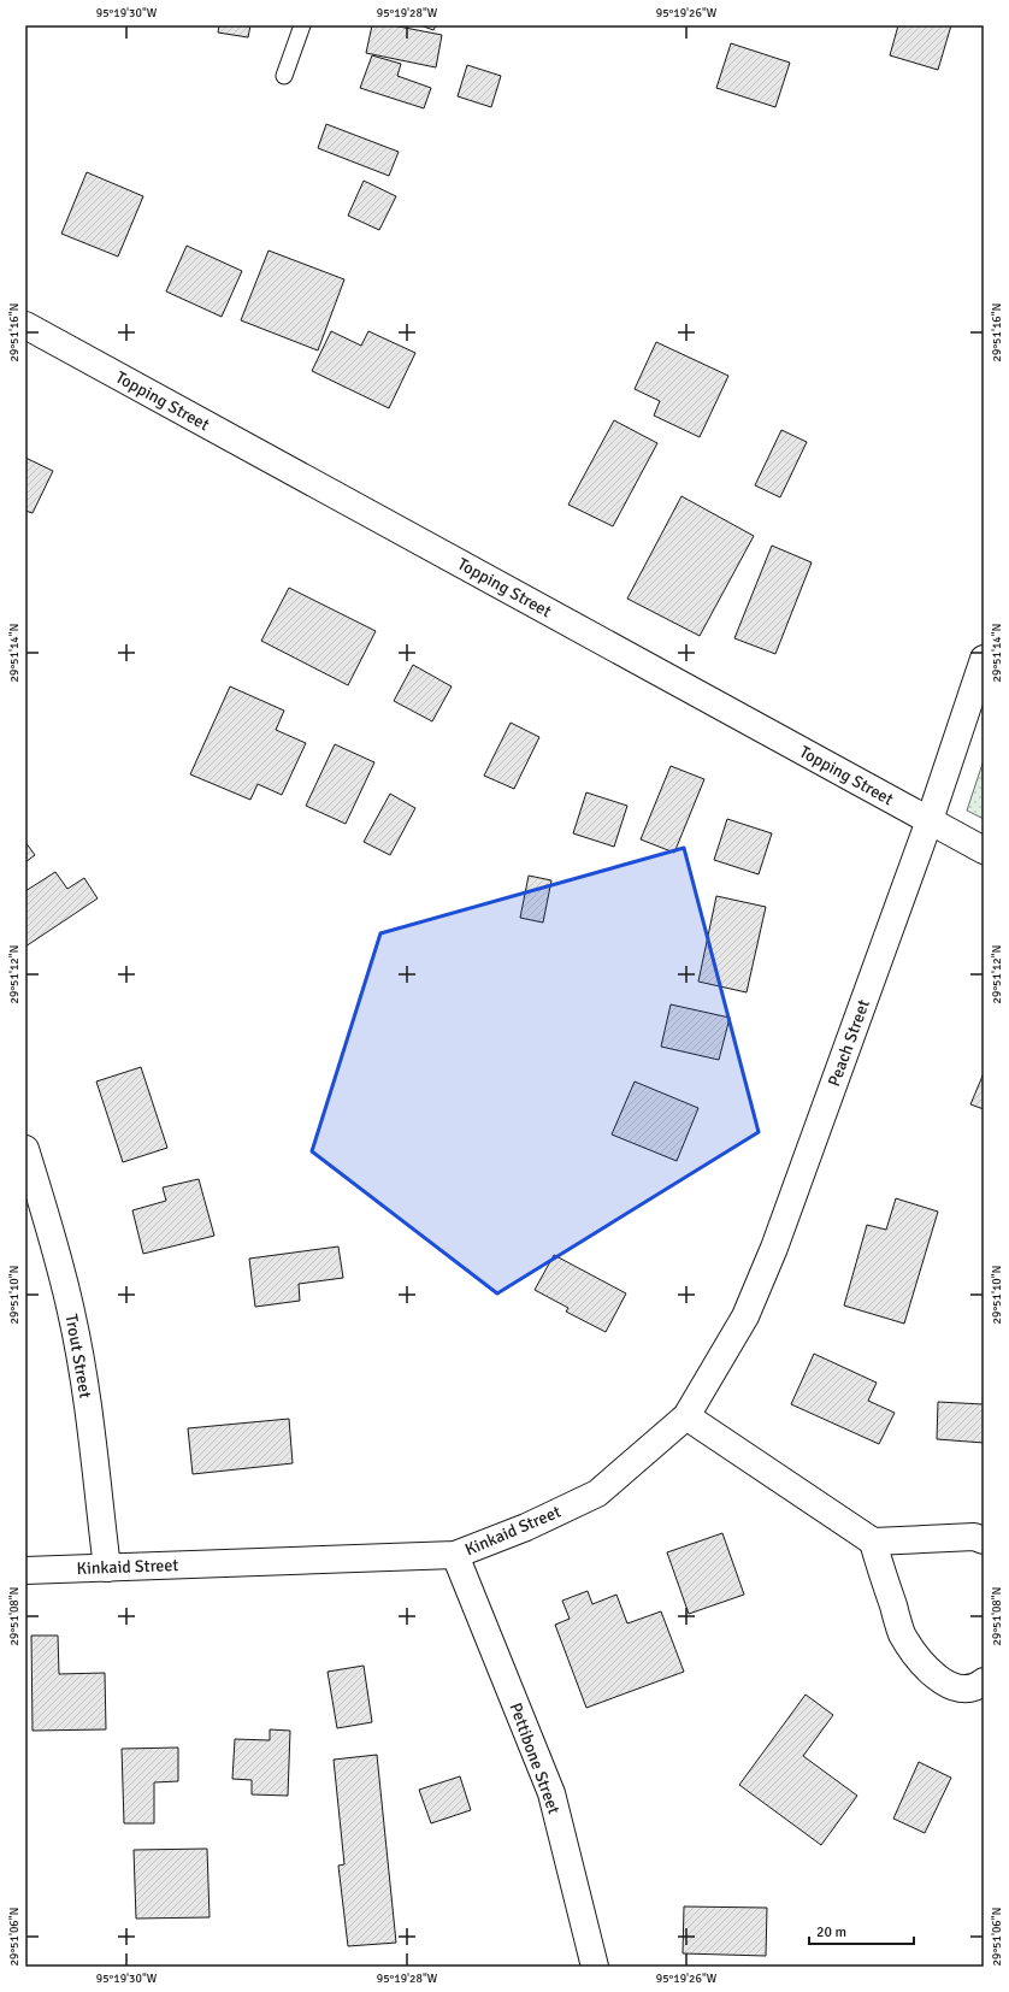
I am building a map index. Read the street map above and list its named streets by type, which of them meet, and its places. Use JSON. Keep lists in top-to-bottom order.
{
  "streets": {
    "street": [
      "Topping Street",
      "Peach Street",
      "Trout Street",
      "Kinkaid Street",
      "Pettibone Street"
    ]
  },
  "crossings": [
    ["Topping Street", "Peach Street"],
    ["Peach Street", "Kinkaid Street"],
    ["Trout Street", "Kinkaid Street"],
    ["Kinkaid Street", "Pettibone Street"]
  ],
  "scale_bar": "20 m",
  "coordinates": [
    "95°19'30\"W",
    "95°19'28\"W",
    "95°19'26\"W",
    "29°51'16\"N",
    "29°51'14\"N",
    "29°51'12\"N",
    "29°51'10\"N",
    "29°51'08\"N",
    "29°51'06\"N"
  ]
}
